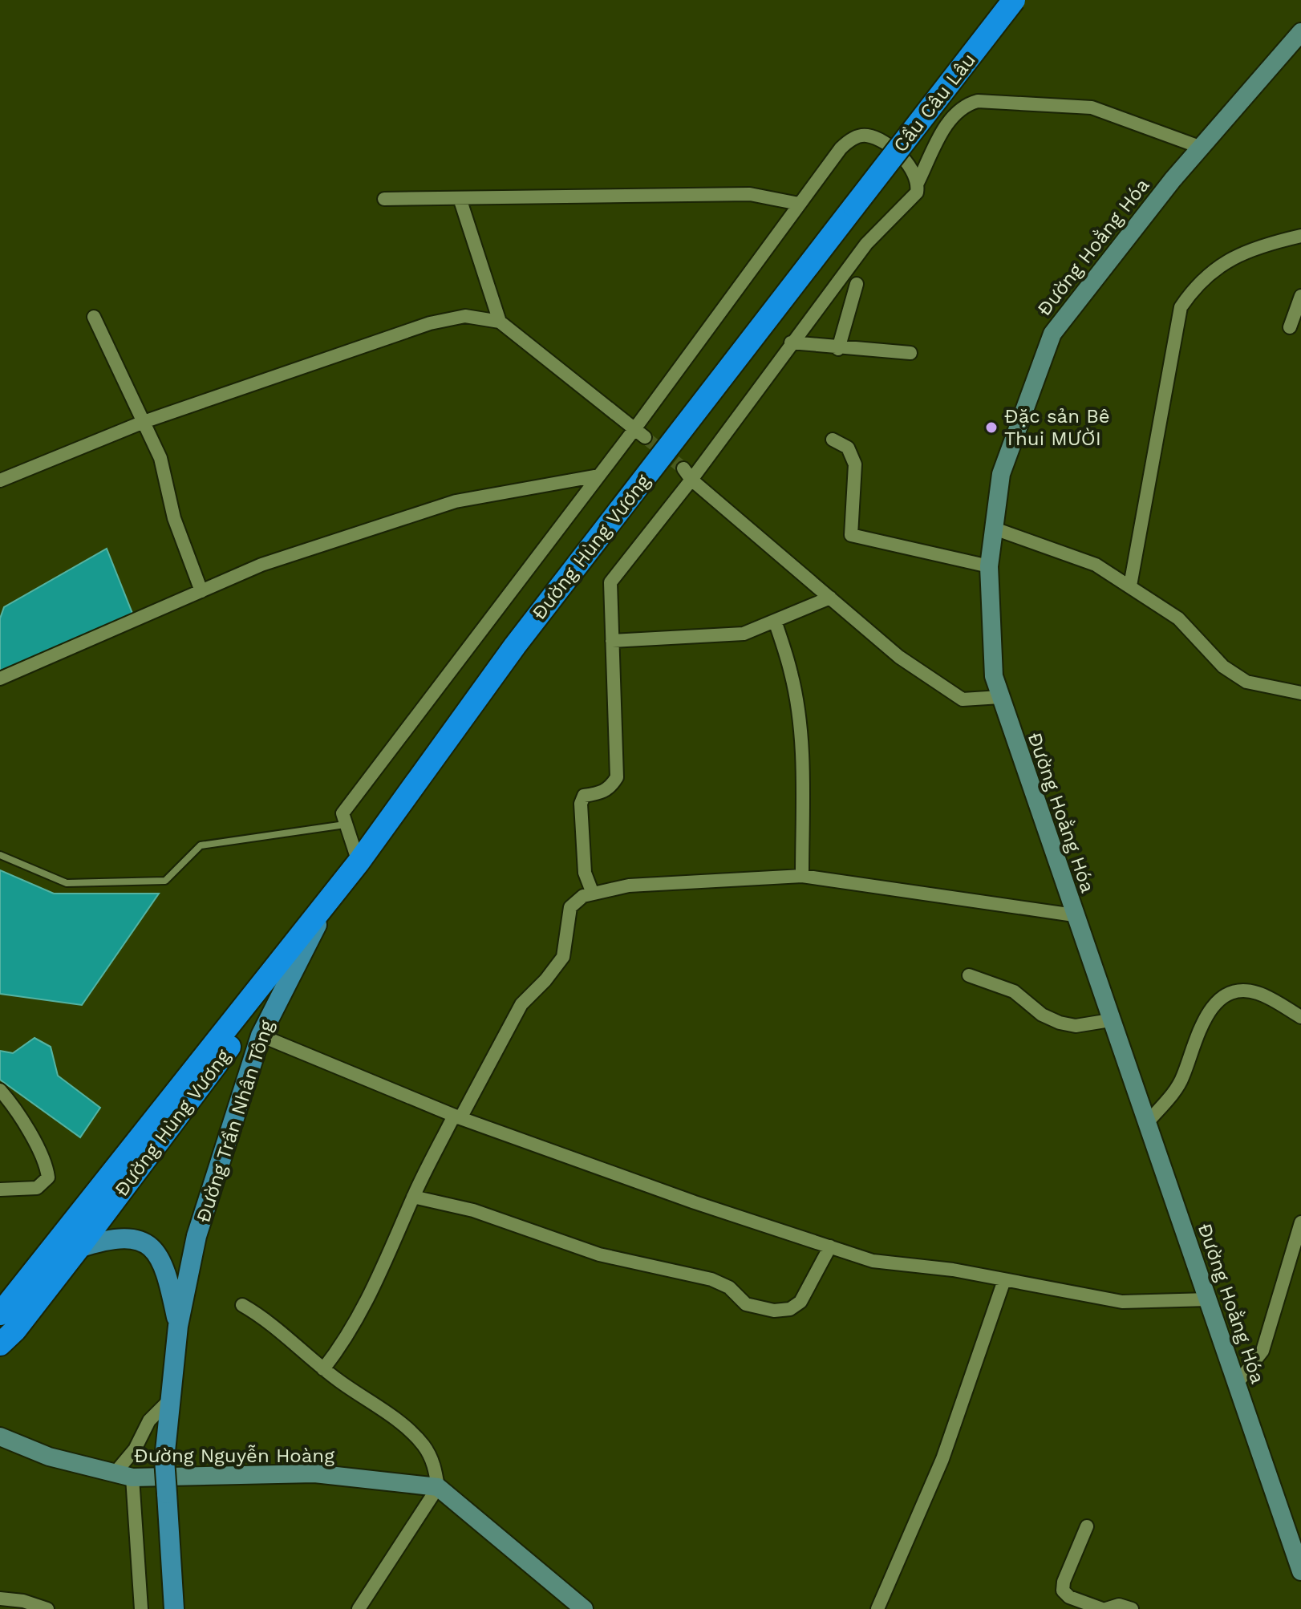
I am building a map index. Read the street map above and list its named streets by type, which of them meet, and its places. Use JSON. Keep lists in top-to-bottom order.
{
  "streets": {
    "highway": ["Cầu Câu Lâu", "Đường Hùng Vương"],
    "main road": ["Đường Hoằng Hóa", "Đường Trần Nhân Tông", "Đường Nguyễn Hoàng"]
  },
  "crossings": [
    ["Cầu Câu Lâu", "Đường Hùng Vương"],
    ["Đường Hùng Vương", "Đường Trần Nhân Tông"]
  ],
  "places": ["Đặc sản Bê Thui MƯỜI"]
}
